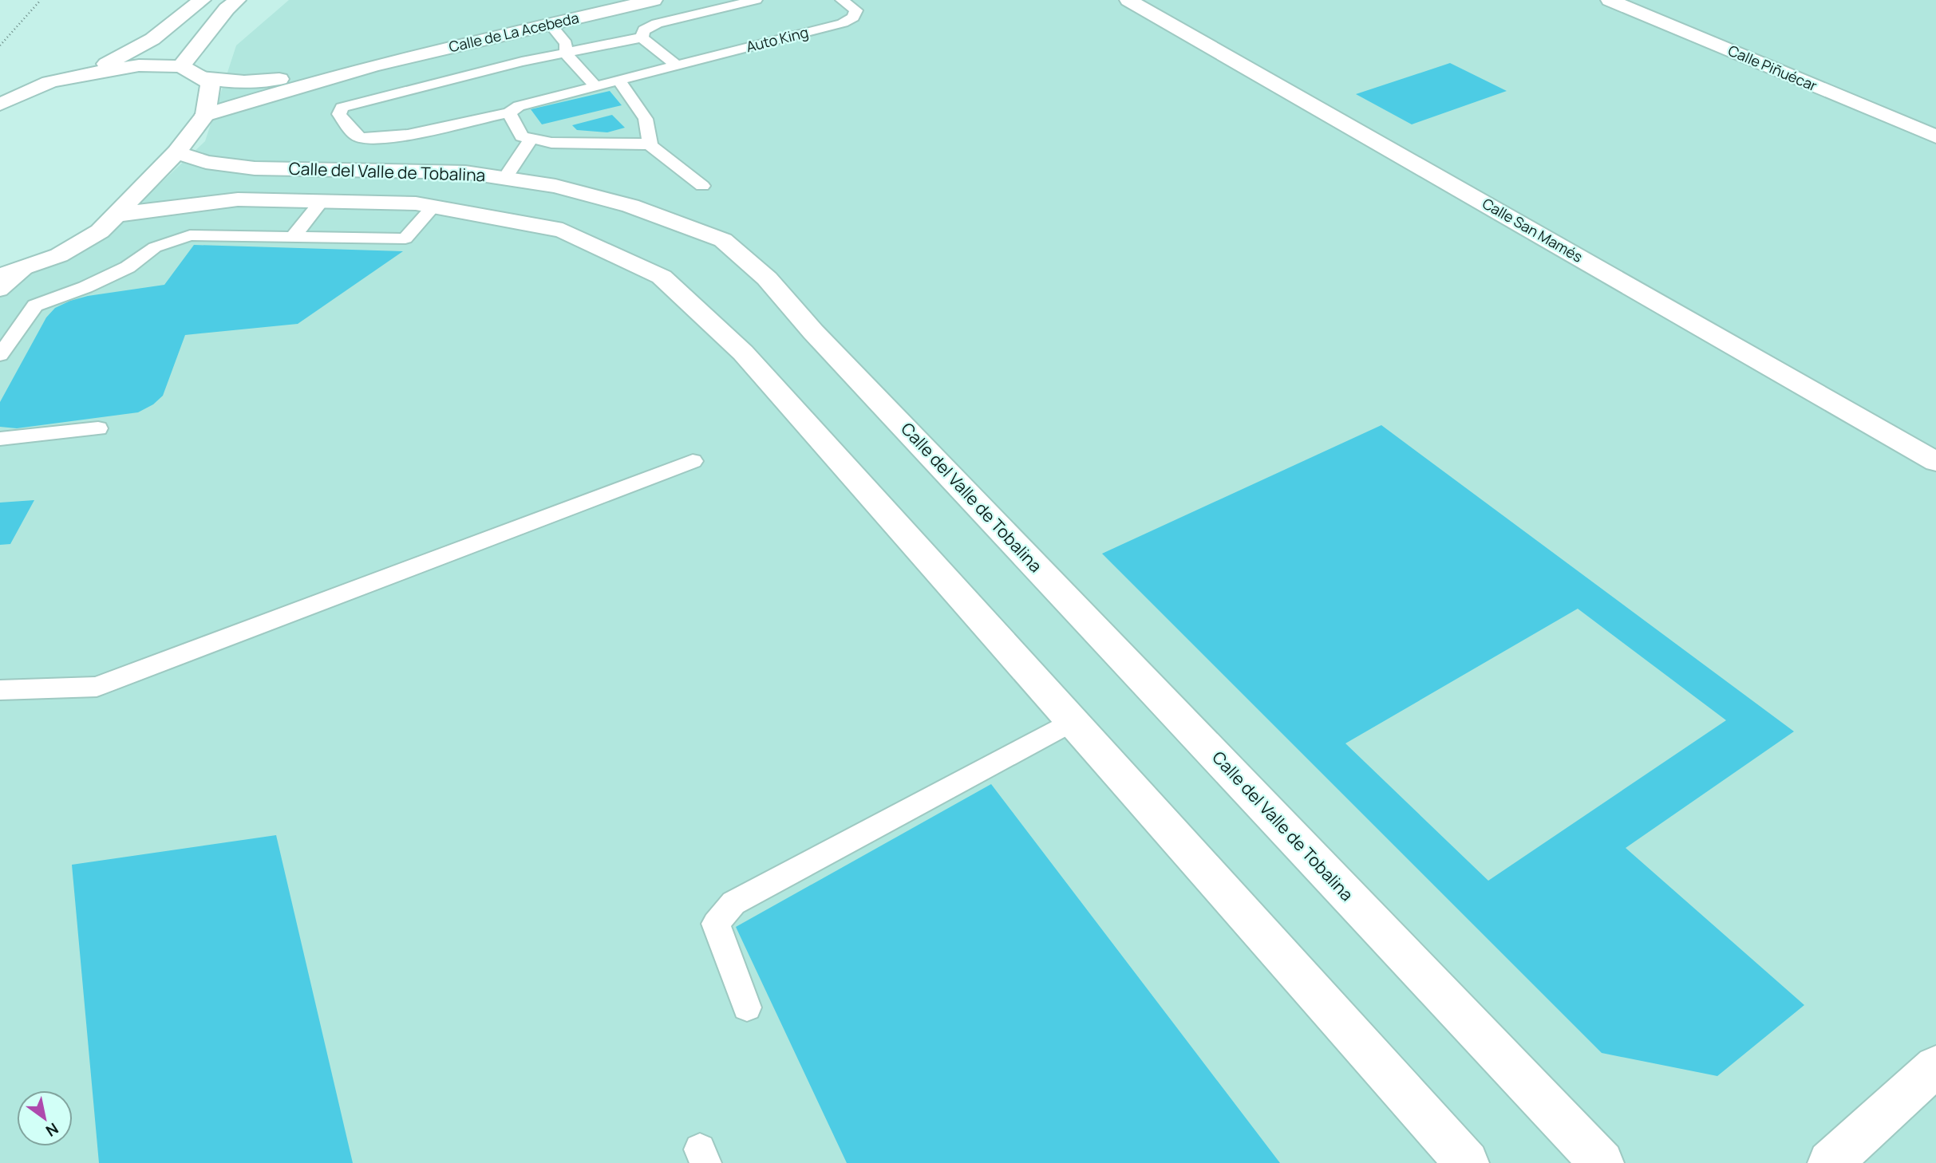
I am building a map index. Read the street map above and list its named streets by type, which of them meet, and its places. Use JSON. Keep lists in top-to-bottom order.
{
  "streets": {
    "main road": [
      "Calle de La Acebeda",
      "Calle Piñuécar",
      "Calle del Valle de Tobalina",
      "Calle San Mamés"
    ],
    "lane": ["Auto King"]
  },
  "north": "bottom right"
}
